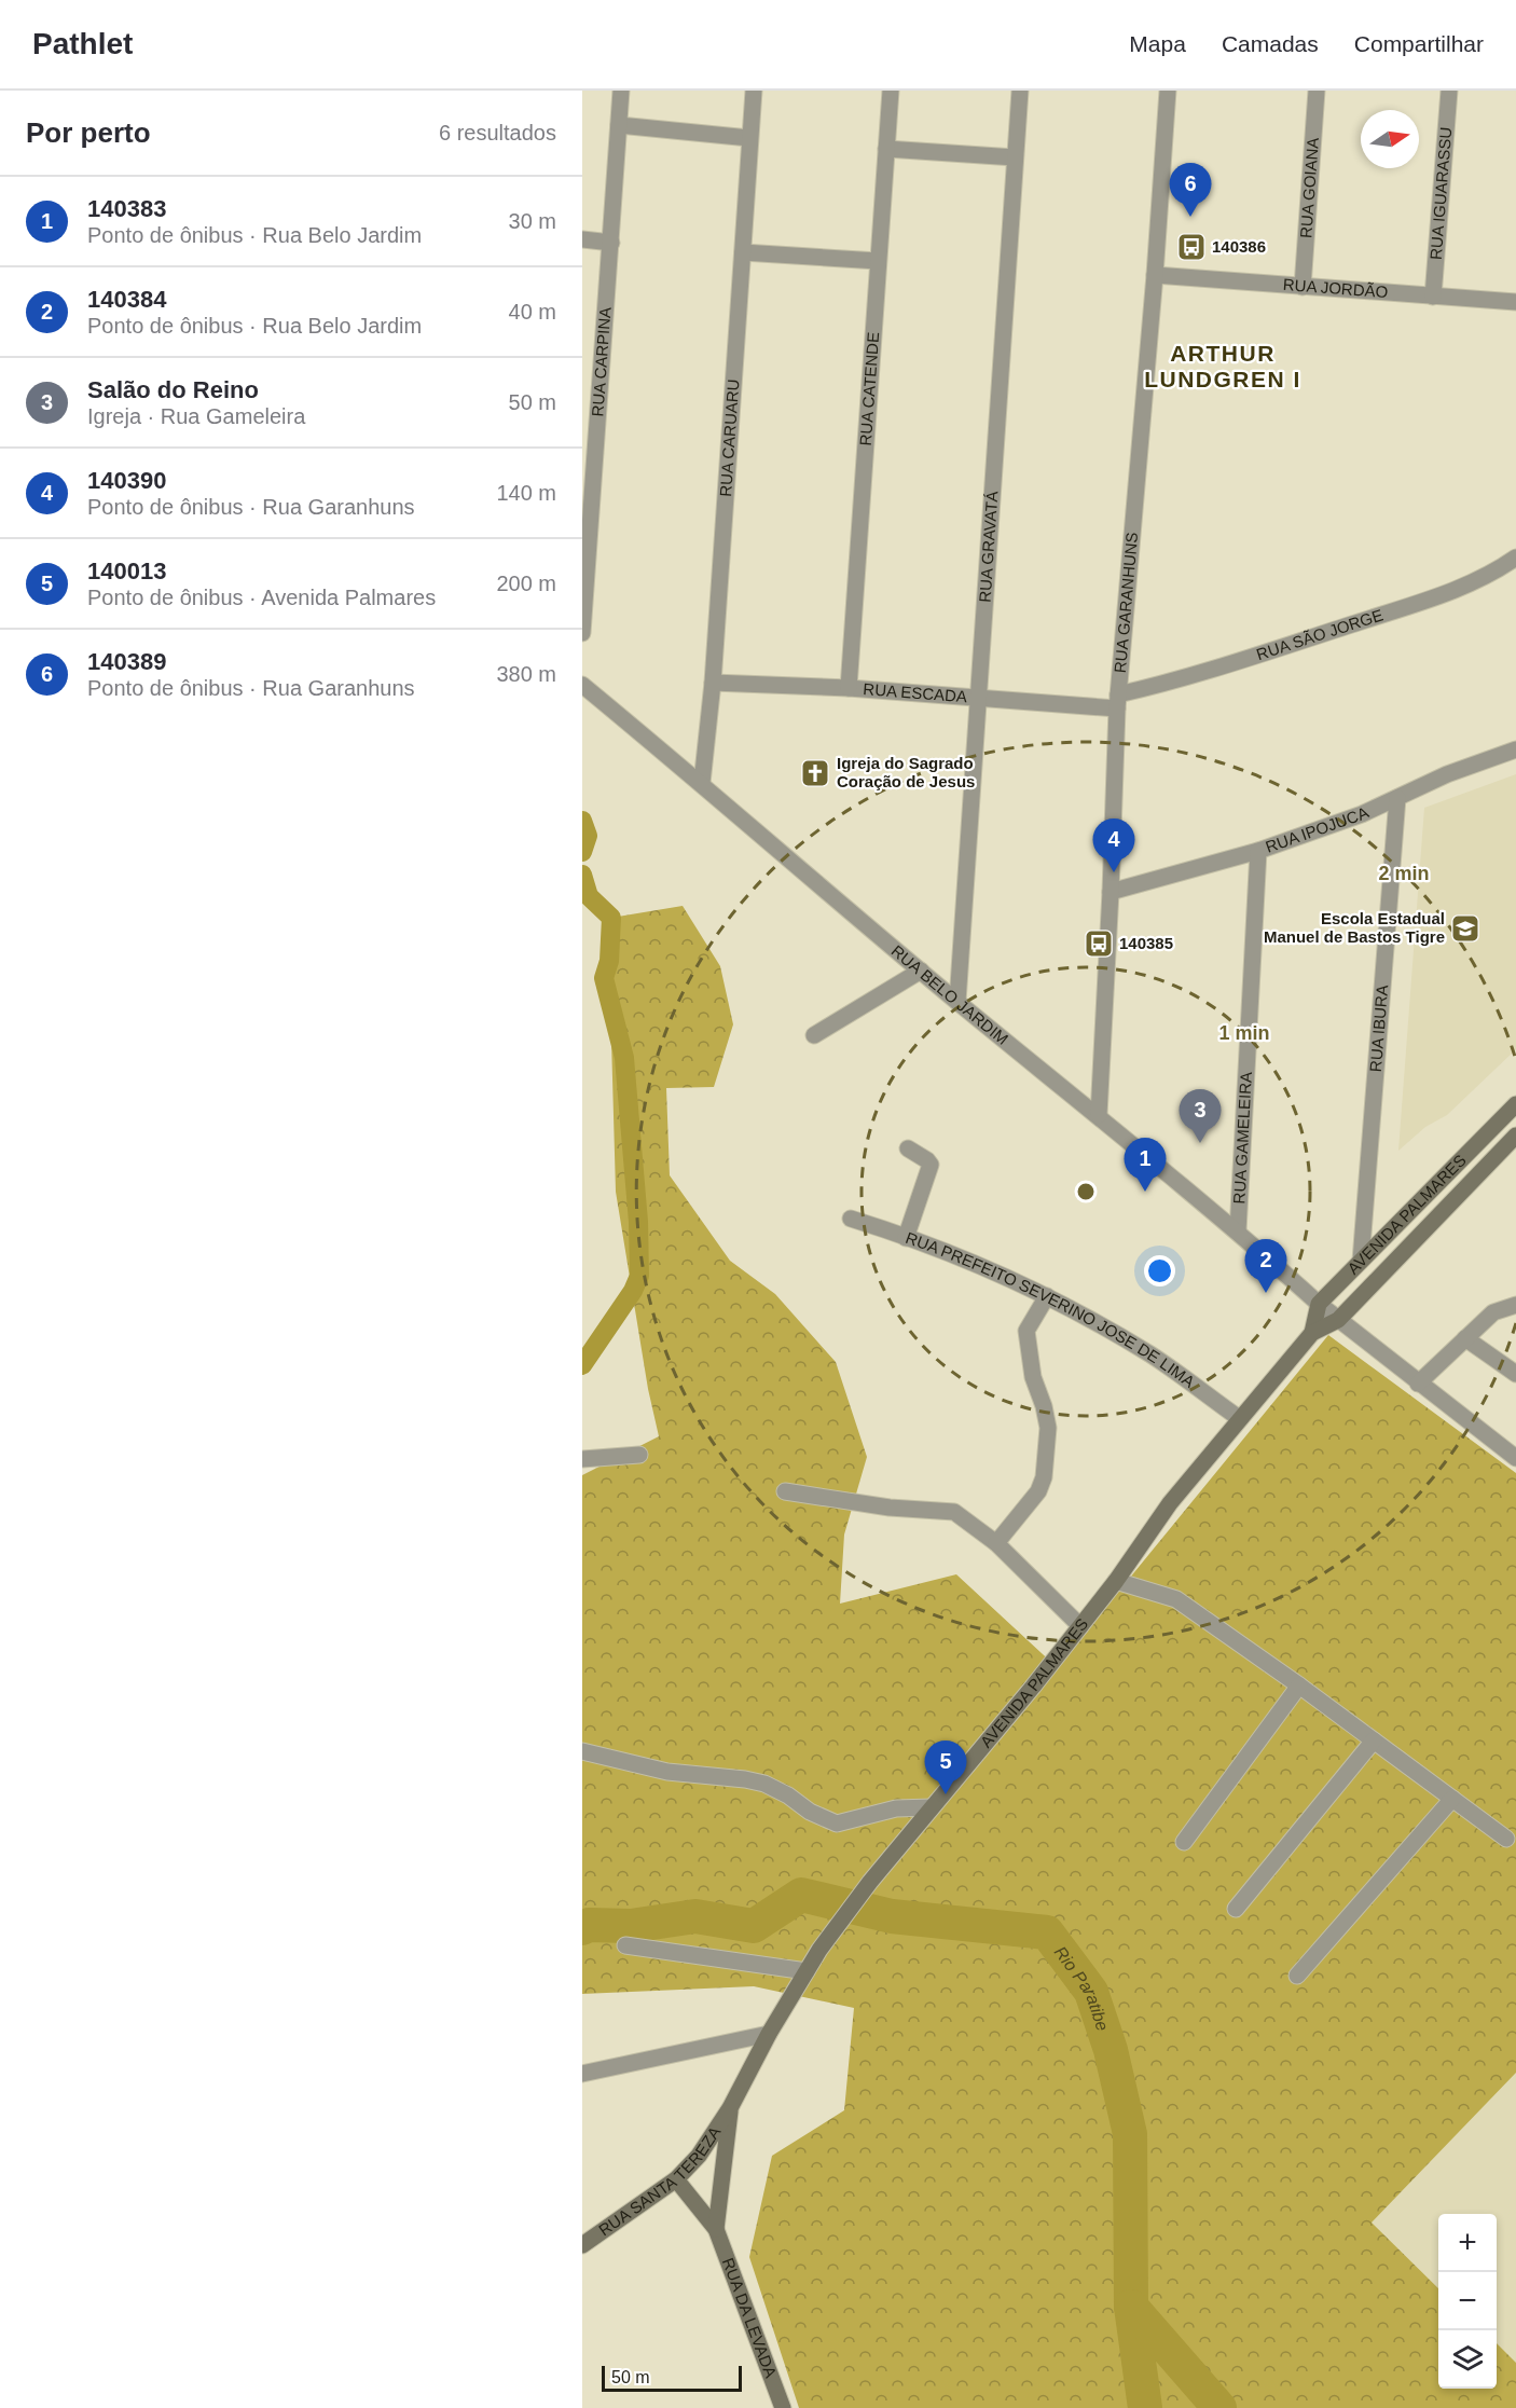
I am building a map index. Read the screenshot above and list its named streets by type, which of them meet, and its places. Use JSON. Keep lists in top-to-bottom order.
{
  "streets": {
    "main road": ["AVENIDA PALMARES", "RUA SANTA TEREZA", "RUA DA LEVADA"],
    "street": [
      "RUA GOIANA",
      "RUA IGUARASSU",
      "RUA JORDÃO",
      "RUA CARPINA",
      "RUA CATENDE",
      "RUA CARUARU",
      "RUA GRAVATÁ",
      "RUA GARANHUNS",
      "RUA SÃO JORGE",
      "RUA ESCADA",
      "RUA IPOJUCA",
      "RUA BELO JARDIM",
      "RUA IBURA",
      "RUA GAMELEIRA",
      "RUA PREFEITO SEVERINO JOSE DE LIMA"
    ]
  },
  "crossings": [
    ["RUA GOIANA", "RUA JORDÃO"],
    ["RUA IGUARASSU", "RUA JORDÃO"],
    ["RUA JORDÃO", "RUA GARANHUNS"],
    ["RUA CATENDE", "RUA ESCADA"],
    ["RUA CARUARU", "RUA ESCADA"],
    ["RUA CARUARU", "RUA BELO JARDIM"],
    ["RUA GRAVATÁ", "RUA ESCADA"],
    ["RUA GRAVATÁ", "RUA BELO JARDIM"],
    ["RUA GARANHUNS", "RUA SÃO JORGE"],
    ["RUA GARANHUNS", "RUA ESCADA"],
    ["RUA GARANHUNS", "RUA IPOJUCA"],
    ["RUA GARANHUNS", "RUA BELO JARDIM"],
    ["RUA SÃO JORGE", "RUA ESCADA"],
    ["RUA IPOJUCA", "RUA IBURA"],
    ["RUA IPOJUCA", "RUA GAMELEIRA"],
    ["RUA BELO JARDIM", "RUA GAMELEIRA"],
    ["RUA BELO JARDIM", "AVENIDA PALMARES"],
    ["RUA IBURA", "AVENIDA PALMARES"],
    ["AVENIDA PALMARES", "RUA PREFEITO SEVERINO JOSE DE LIMA"],
    ["AVENIDA PALMARES", "RUA SANTA TEREZA"],
    ["AVENIDA PALMARES", "RUA DA LEVADA"],
    ["RUA SANTA TEREZA", "RUA DA LEVADA"]
  ],
  "districts": ["ARTHUR LUNDGREN I"],
  "water": ["Rio Paratibe"],
  "places": {
    "bus stop": ["140386", "140385"],
    "church": ["Igreja do Sagrado Coração de Jesus"],
    "school or university": ["Escola Estadual Manuel de Bastos Tigre"]
  },
  "scale_bar": "50 m",
  "north": "right",
  "page": {
    "header": "Pathlet",
    "nav": ["Mapa", "Camadas", "Compartilhar"],
    "heading": ["Por perto", "6 resultados"],
    "pins": [
      "6",
      "4",
      "3",
      "1",
      "2",
      "5"
    ],
    "list": [
      {
        "mark": "1",
        "name": "140383",
        "note": "Ponto de ônibus · Rua Belo Jardim",
        "value": "30 m"
      },
      {
        "mark": "2",
        "name": "140384",
        "note": "Ponto de ônibus · Rua Belo Jardim",
        "value": "40 m"
      },
      {
        "mark": "3",
        "name": "Salão do Reino",
        "note": "Igreja · Rua Gameleira",
        "value": "50 m"
      },
      {
        "mark": "4",
        "name": "140390",
        "note": "Ponto de ônibus · Rua Garanhuns",
        "value": "140 m"
      },
      {
        "mark": "5",
        "name": "140013",
        "note": "Ponto de ônibus · Avenida Palmares",
        "value": "200 m"
      },
      {
        "mark": "6",
        "name": "140389",
        "note": "Ponto de ônibus · Rua Garanhuns",
        "value": "380 m"
      }
    ],
    "map_buttons": ["+", "−"],
    "scale": "50 m"
  },
  "rings": ["2 min", "1 min"]
}
